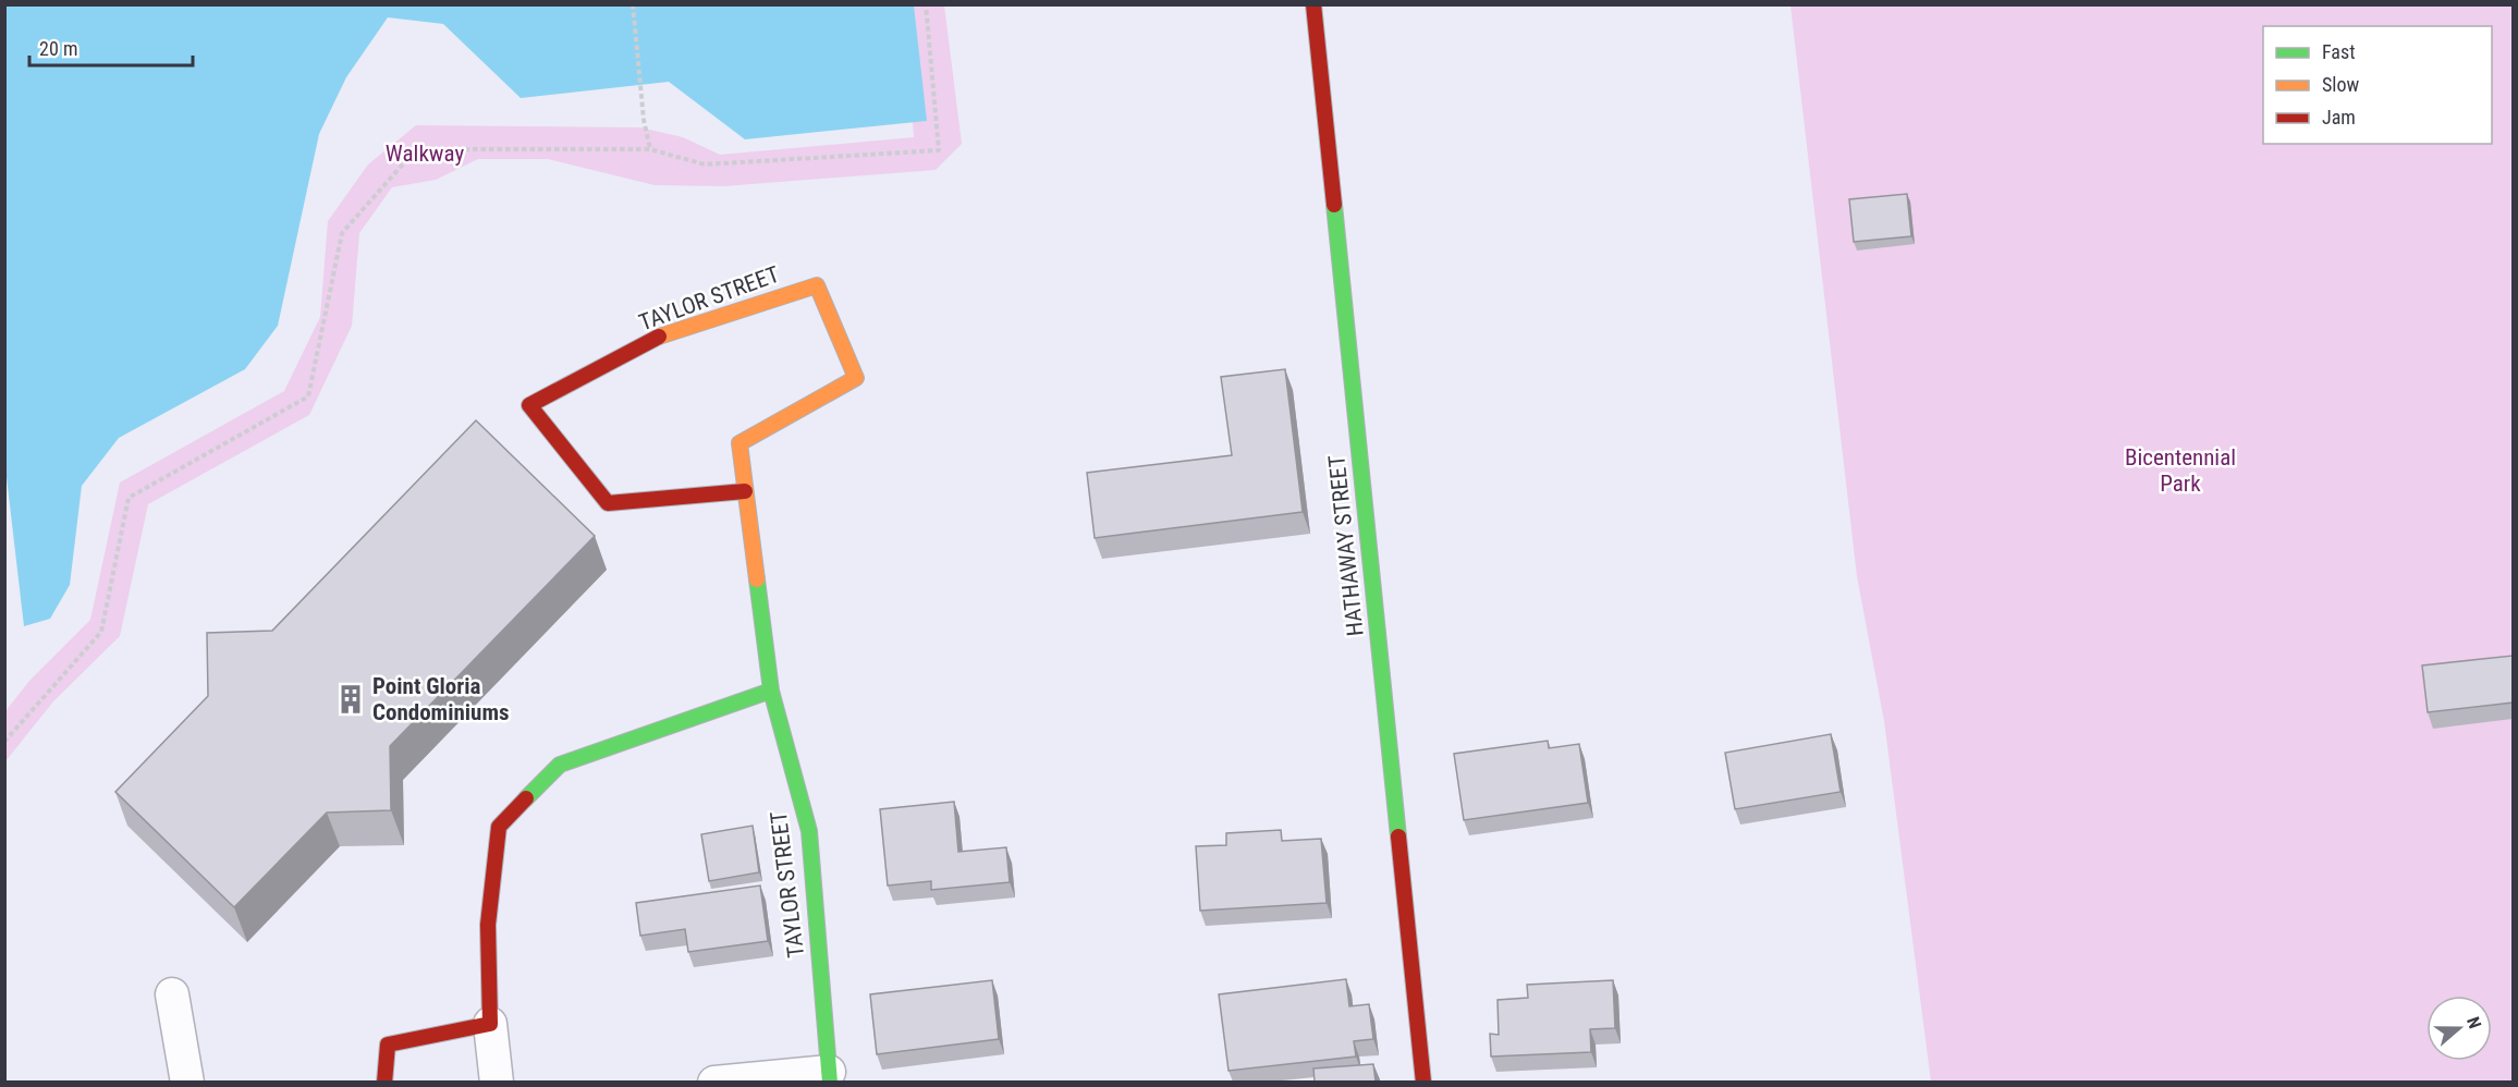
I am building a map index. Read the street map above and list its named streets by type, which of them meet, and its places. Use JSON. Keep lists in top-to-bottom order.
{
  "streets": {
    "street": ["TAYLOR STREET", "HATHAWAY STREET"]
  },
  "parks": ["Walkway", "Bicentennial Park"],
  "places": {
    "building": ["Point Gloria Condominiums"]
  },
  "legend": ["Fast", "Slow", "Jam"],
  "scale_bar": "20 m",
  "north": "right"
}
